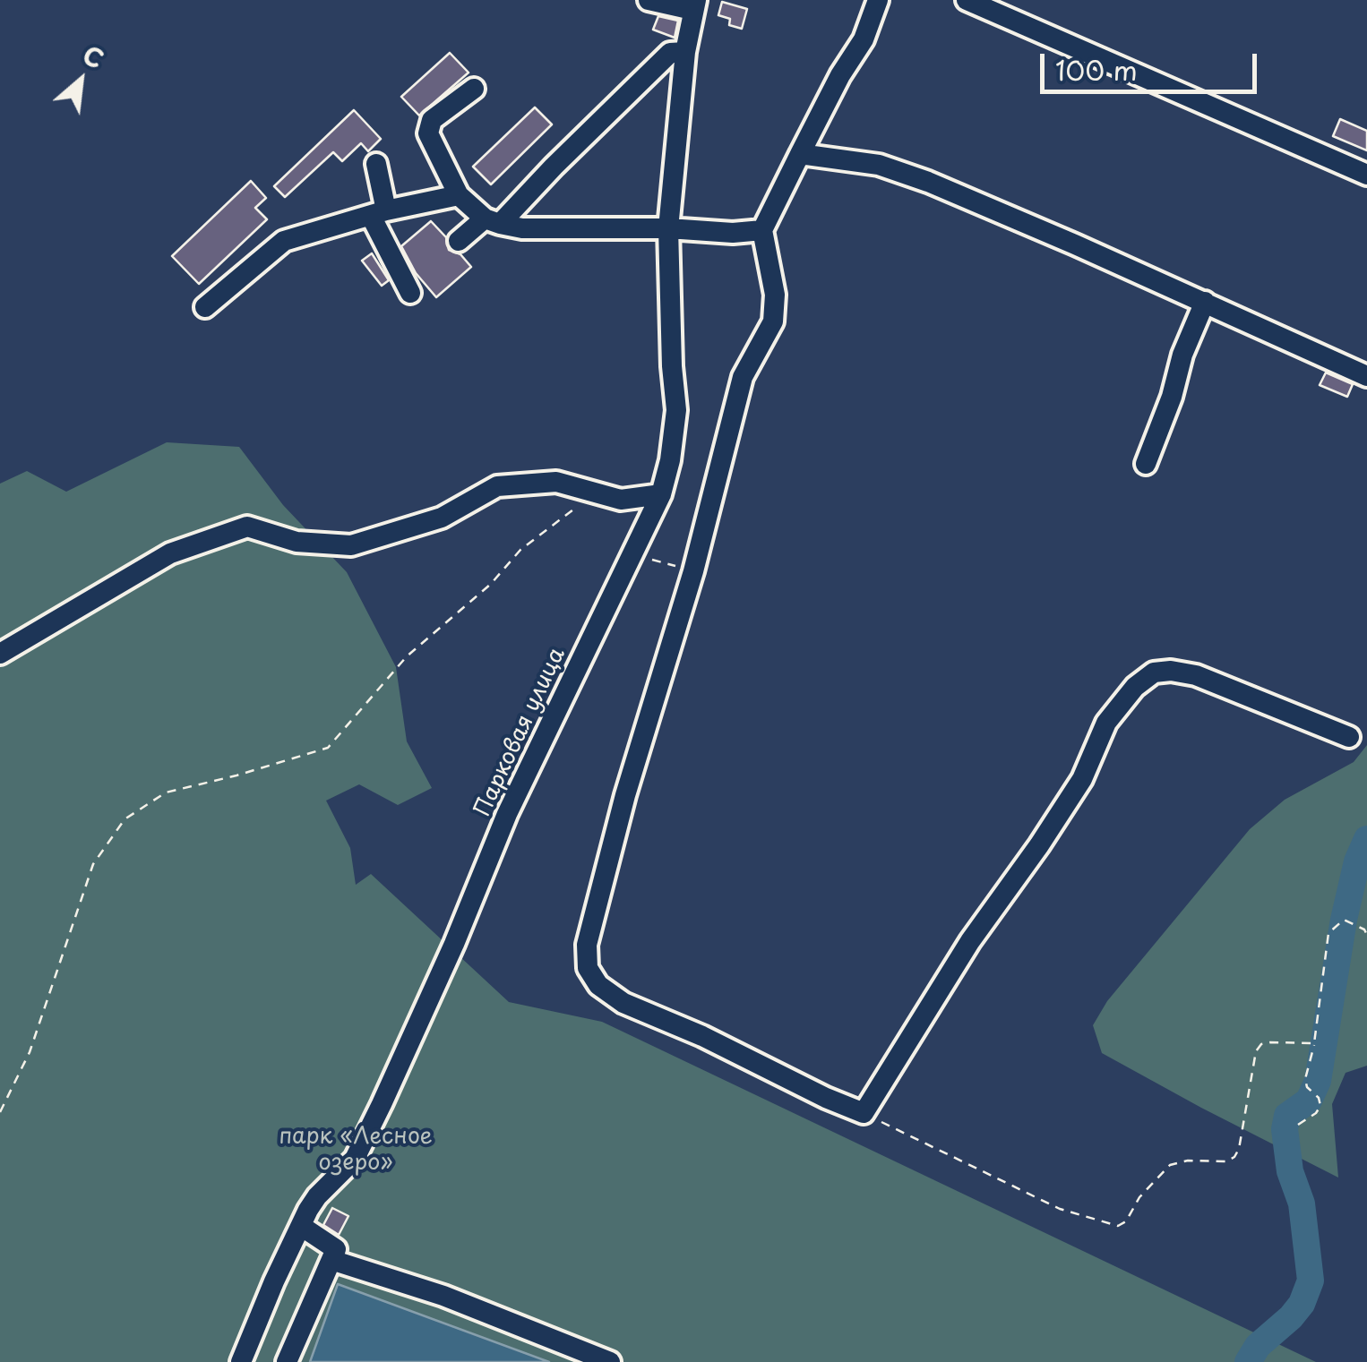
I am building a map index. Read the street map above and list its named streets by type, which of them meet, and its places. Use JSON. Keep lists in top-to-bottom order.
{
  "streets": {
    "street": ["Парковая улица"]
  },
  "parks": ["парк «Лесное озеро»"],
  "scale_bar": "100 m",
  "north": "top right"
}
